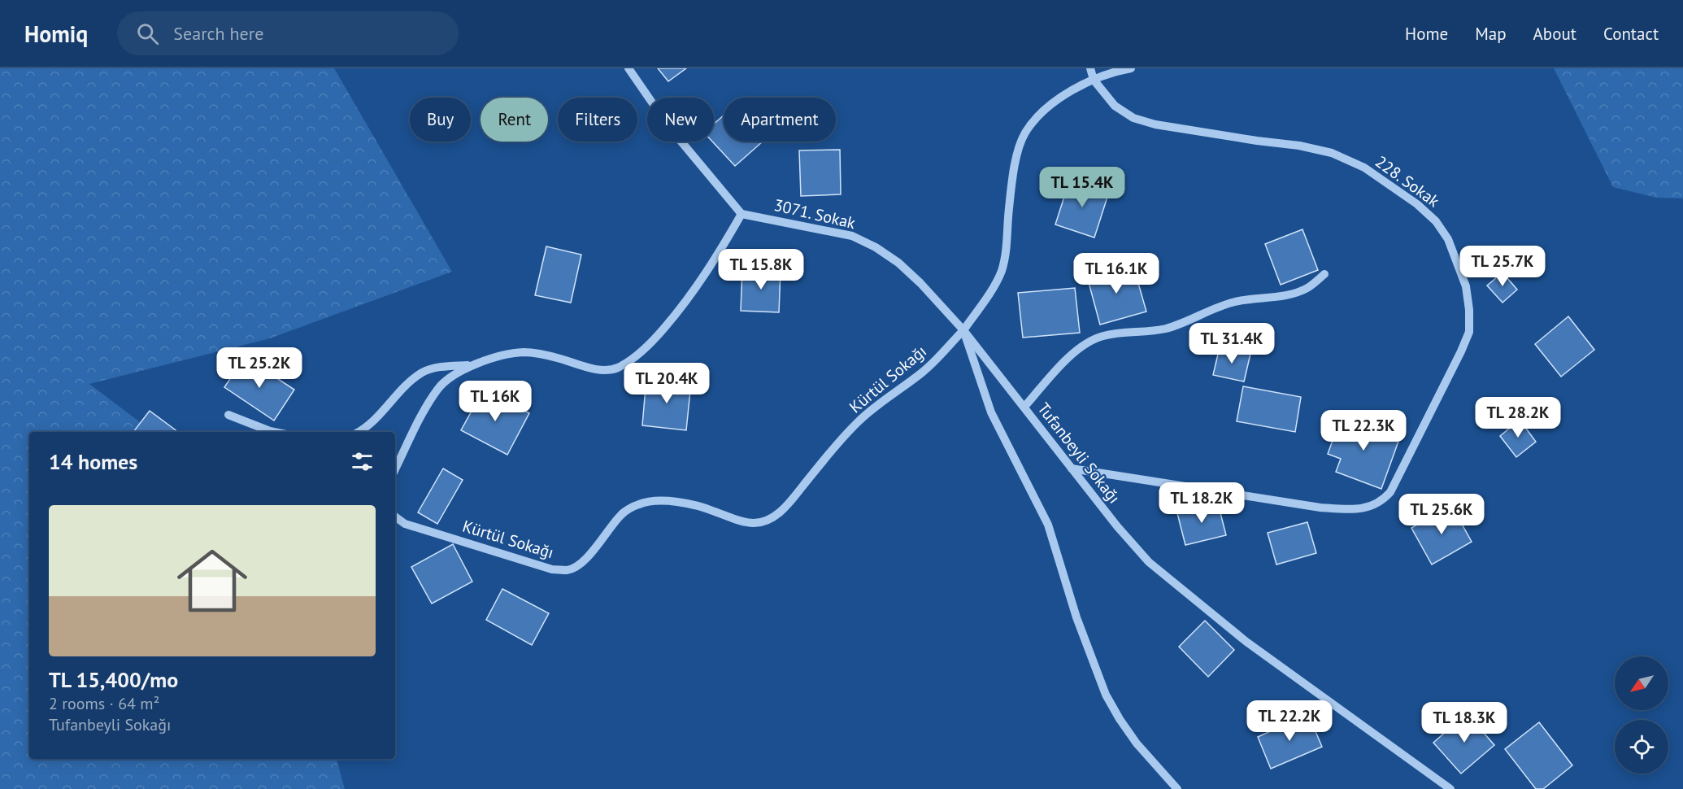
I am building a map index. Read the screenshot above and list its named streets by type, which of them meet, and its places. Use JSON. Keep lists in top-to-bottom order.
{
  "streets": {
    "street": [
      "228. Sokak",
      "3071. Sokak",
      "Kürtül Sokağı",
      "Tufanbeyli Sokağı"
    ]
  },
  "crossings": [
    ["228. Sokak", "Tufanbeyli Sokağı"],
    ["3071. Sokak", "Kürtül Sokağı"],
    ["3071. Sokak", "Tufanbeyli Sokağı"],
    ["Kürtül Sokağı", "Tufanbeyli Sokağı"]
  ],
  "north": "bottom left",
  "page": {
    "header": "Homiq",
    "search": "Search here",
    "nav": [
      "Home",
      "Map",
      "About",
      "Contact"
    ],
    "chip": [
      "Buy",
      "Rent",
      "Filters",
      "New",
      "Apartment"
    ],
    "price": [
      "TL 15.4K",
      "TL 25.7K",
      "TL 15.8K",
      "TL 16.1K",
      "TL 31.4K",
      "TL 25.2K",
      "TL 20.4K",
      "TL 16K",
      "TL 28.2K",
      "TL 22.3K",
      "TL 18.2K",
      "TL 25.6K",
      "TL 22.2K",
      "TL 18.3K"
    ],
    "heading": "14 homes",
    "list": [
      {
        "name": "TL 15,400/mo",
        "note": "2 rooms · 64 m² · Tufanbeyli Sokağı"
      }
    ]
  }
}
